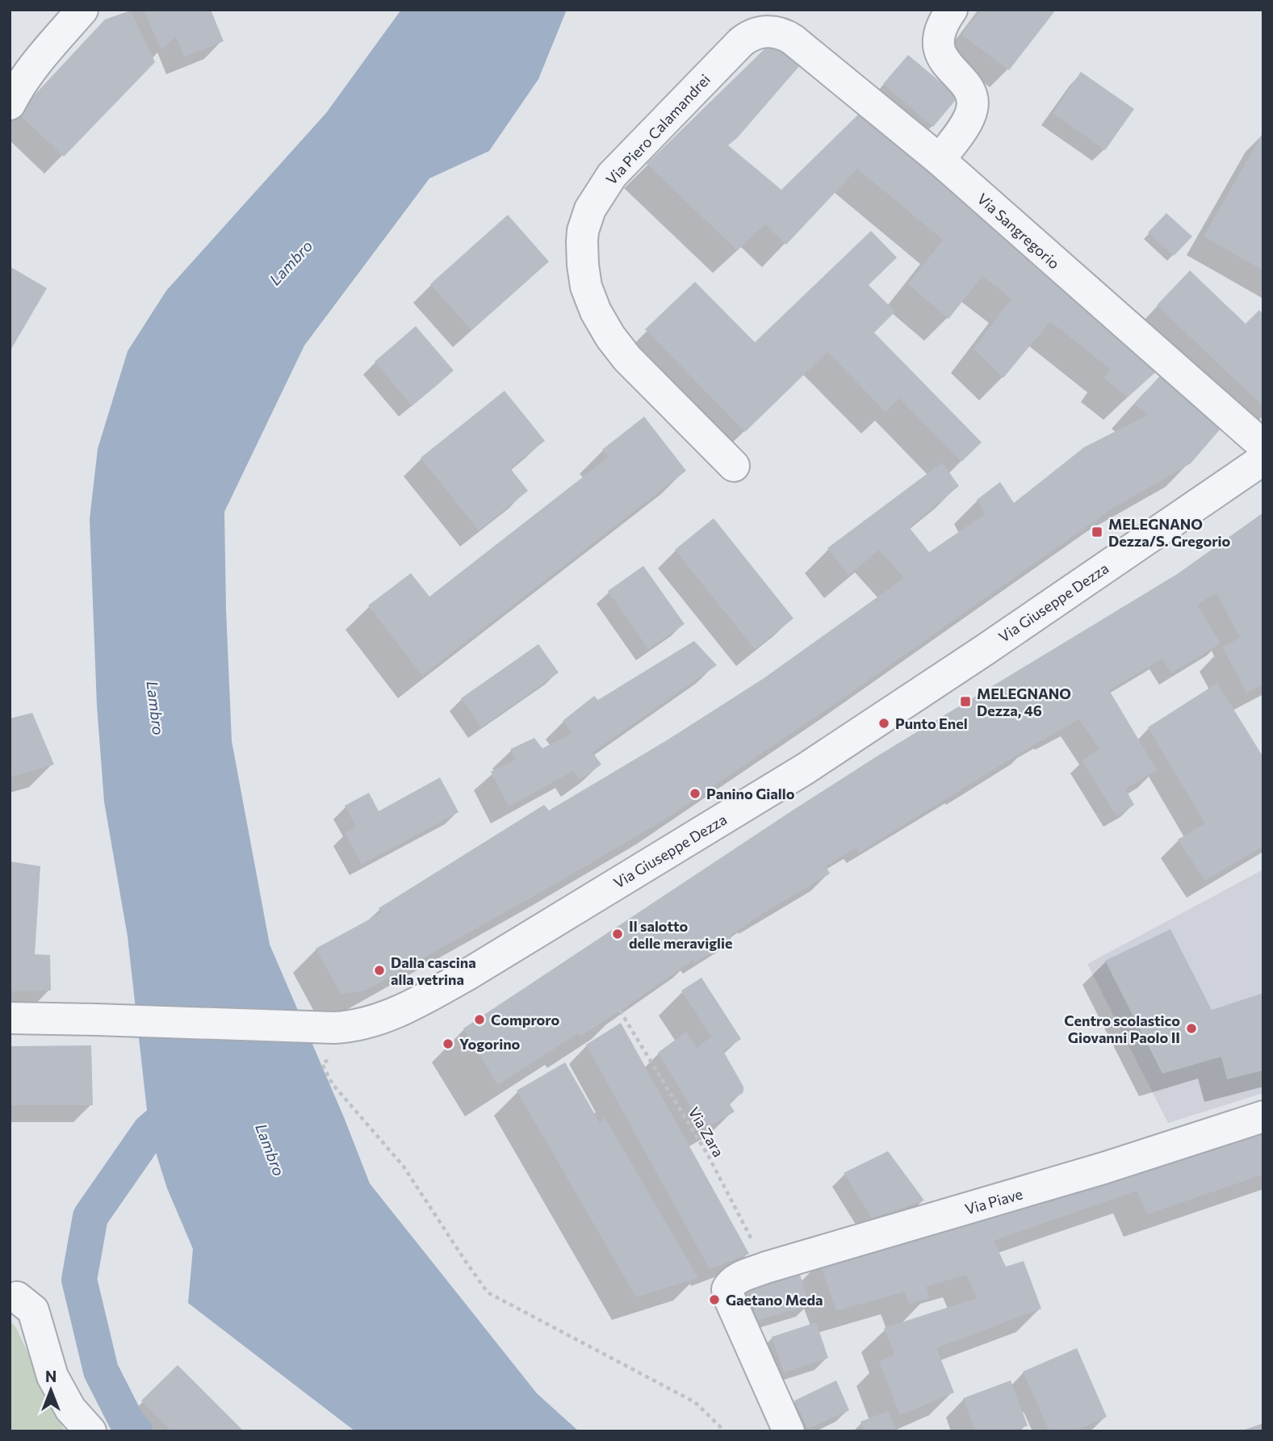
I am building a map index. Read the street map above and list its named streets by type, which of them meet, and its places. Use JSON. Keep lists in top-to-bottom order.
{
  "streets": {
    "street": [
      "Via Piero Calamandrei",
      "Via Sangregorio",
      "Via Giuseppe Dezza",
      "Via Piave"
    ],
    "path": ["Via Zara"]
  },
  "crossings": [
    ["Via Piero Calamandrei", "Via Sangregorio"],
    ["Via Zara", "Via Piave"]
  ],
  "water": ["Lambro"],
  "places": {
    "transit": ["MELEGNANO Dezza/S. Gregorio", "MELEGNANO Dezza, 46"],
    "other": [
      "Punto Enel",
      "Panino Giallo",
      "Il salotto delle meraviglie",
      "Dalla cascina alla vetrina",
      "Comproro",
      "Centro scolastico Giovanni Paolo II",
      "Yogorino",
      "Gaetano Meda"
    ]
  },
  "north": "top"
}
